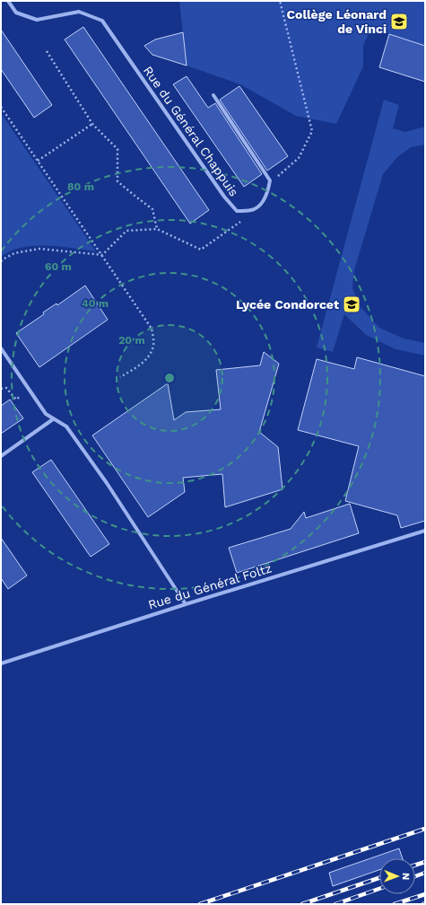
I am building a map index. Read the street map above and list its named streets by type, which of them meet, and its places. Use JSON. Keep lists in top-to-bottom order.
{
  "streets": {
    "street": ["Rue du Général Chappuis", "Rue du Général Foltz"]
  },
  "places": {
    "school or university": ["Collège Léonard de Vinci", "Lycée Condorcet"]
  },
  "north": "right",
  "rings": [
    "80 m",
    "60 m",
    "40 m",
    "20 m"
  ]
}
